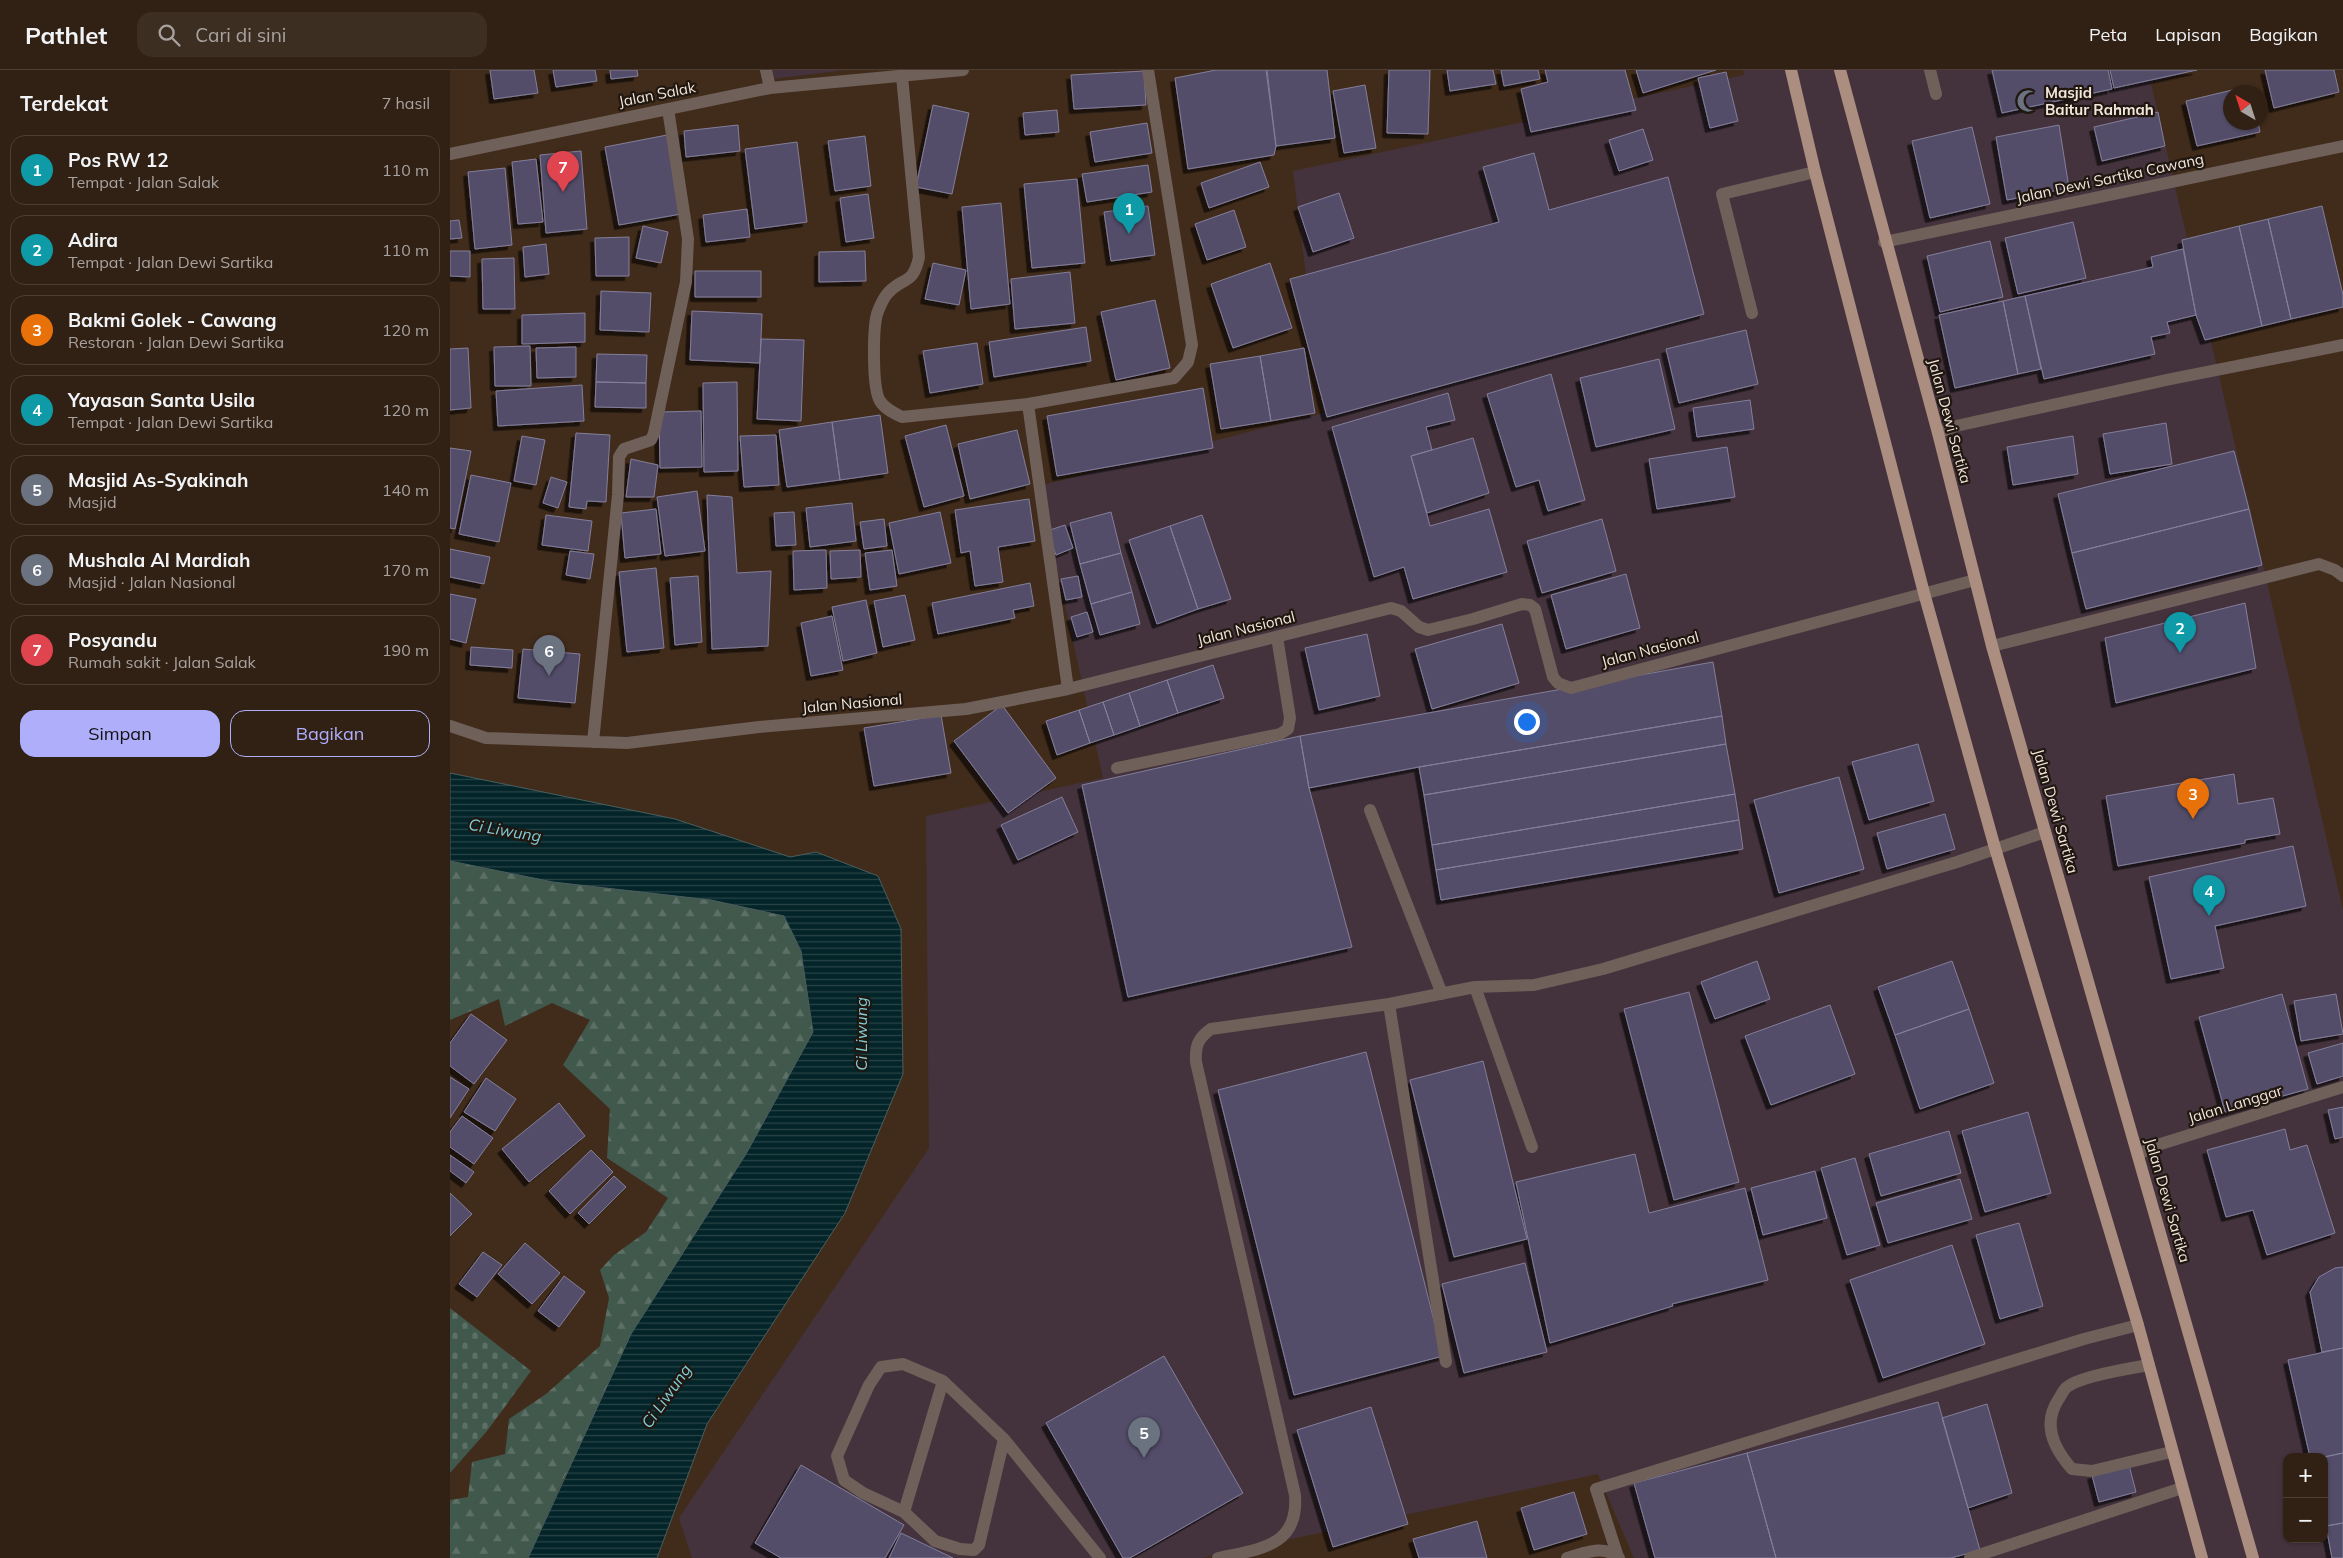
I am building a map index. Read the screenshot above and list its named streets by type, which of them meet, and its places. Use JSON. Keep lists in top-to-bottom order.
{
  "streets": {
    "main road": ["Jalan Dewi Sartika"],
    "street": [
      "Jalan Salak",
      "Jalan Dewi Sartika Cawang",
      "Jalan Nasional",
      "Jalan Langgar"
    ]
  },
  "crossings": [
    ["Jalan Dewi Sartika Cawang", "Jalan Dewi Sartika"],
    ["Jalan Dewi Sartika", "Jalan Nasional"],
    ["Jalan Dewi Sartika", "Jalan Langgar"]
  ],
  "water": ["Ci Liwung"],
  "places": {
    "mosque": ["Masjid Baitur Rahmah"]
  },
  "north": "top left",
  "page": {
    "header": "Pathlet",
    "search": "Cari di sini",
    "nav": ["Peta", "Lapisan", "Bagikan"],
    "heading": ["Terdekat", "7 hasil"],
    "list": [
      {
        "mark": "1",
        "name": "Pos RW 12",
        "note": "Tempat · Jalan Salak",
        "value": "110 m"
      },
      {
        "mark": "2",
        "name": "Adira",
        "note": "Tempat · Jalan Dewi Sartika",
        "value": "110 m"
      },
      {
        "mark": "3",
        "name": "Bakmi Golek - Cawang",
        "note": "Restoran · Jalan Dewi Sartika",
        "value": "120 m"
      },
      {
        "mark": "4",
        "name": "Yayasan Santa Usila",
        "note": "Tempat · Jalan Dewi Sartika",
        "value": "120 m"
      },
      {
        "mark": "5",
        "name": "Masjid As-Syakinah",
        "note": "Masjid",
        "value": "140 m"
      },
      {
        "mark": "6",
        "name": "Mushala Al Mardiah",
        "note": "Masjid · Jalan Nasional",
        "value": "170 m"
      },
      {
        "mark": "7",
        "name": "Posyandu",
        "note": "Rumah sakit · Jalan Salak",
        "value": "190 m"
      }
    ],
    "pins": [
      "7",
      "1",
      "2",
      "6",
      "3",
      "4",
      "5"
    ],
    "buttons": ["Simpan", "Bagikan"],
    "map_buttons": ["+", "−"]
  }
}
